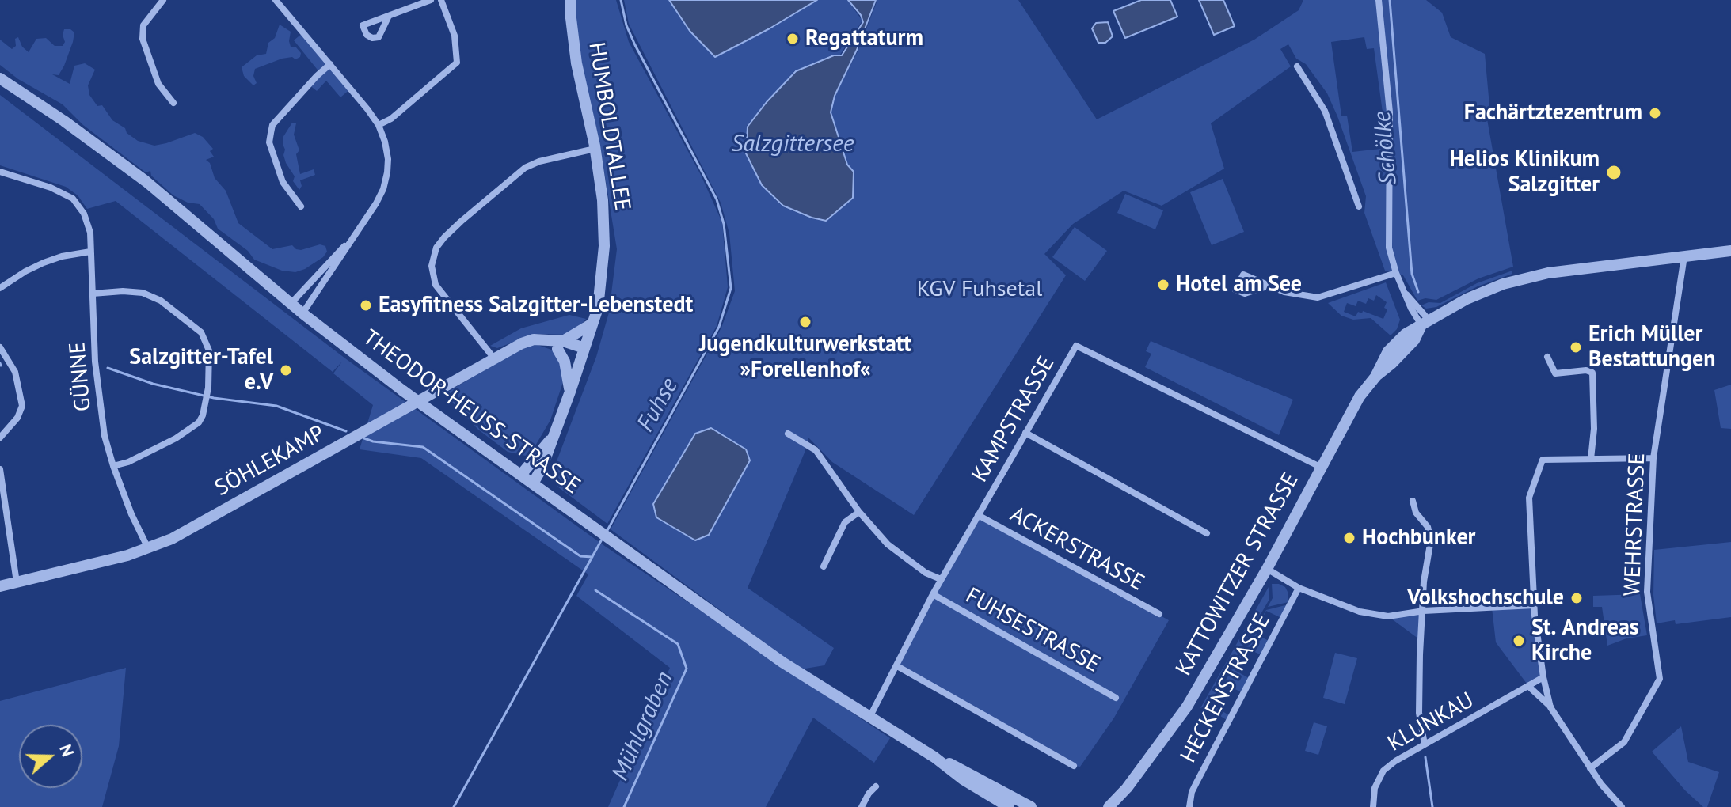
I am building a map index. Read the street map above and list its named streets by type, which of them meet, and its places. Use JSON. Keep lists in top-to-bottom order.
{
  "streets": {
    "street": [
      "HUMBOLDTALLEE",
      "GÜNNE",
      "THEODOR-HEUSS-STRASSE",
      "KAMPSTRASSE",
      "SÖHLEKAMP",
      "WEHRSTRASSE",
      "ACKERSTRASSE",
      "KATTOWITZER STRASSE",
      "FUHSESTRASSE",
      "HECKENSTRASSE",
      "KLUNKAU"
    ]
  },
  "crossings": [
    ["HUMBOLDTALLEE", "THEODOR-HEUSS-STRASSE"],
    ["HUMBOLDTALLEE", "SÖHLEKAMP"],
    ["GÜNNE", "SÖHLEKAMP"],
    ["THEODOR-HEUSS-STRASSE", "KAMPSTRASSE"],
    ["KAMPSTRASSE", "ACKERSTRASSE"],
    ["KAMPSTRASSE", "KATTOWITZER STRASSE"],
    ["KAMPSTRASSE", "FUHSESTRASSE"],
    ["WEHRSTRASSE", "KATTOWITZER STRASSE"]
  ],
  "water": [
    "Salzgittersee",
    "Schölke",
    "Fuhse",
    "Mühlgraben"
  ],
  "parks": ["KGV Fuhsetal"],
  "places": [
    "Regattaturm",
    "Fachärtztezentrum",
    "Helios Klinikum Salzgitter",
    "Hotel am See",
    "Easyfitness Salzgitter-Lebenstedt",
    "Jugendkulturwerkstatt »Forellenhof«",
    "Erich Müller Bestattungen",
    "Salzgitter-Tafel e.V",
    "Hochbunker",
    "Volkshochschule",
    "St. Andreas Kirche"
  ],
  "north": "right"
}
